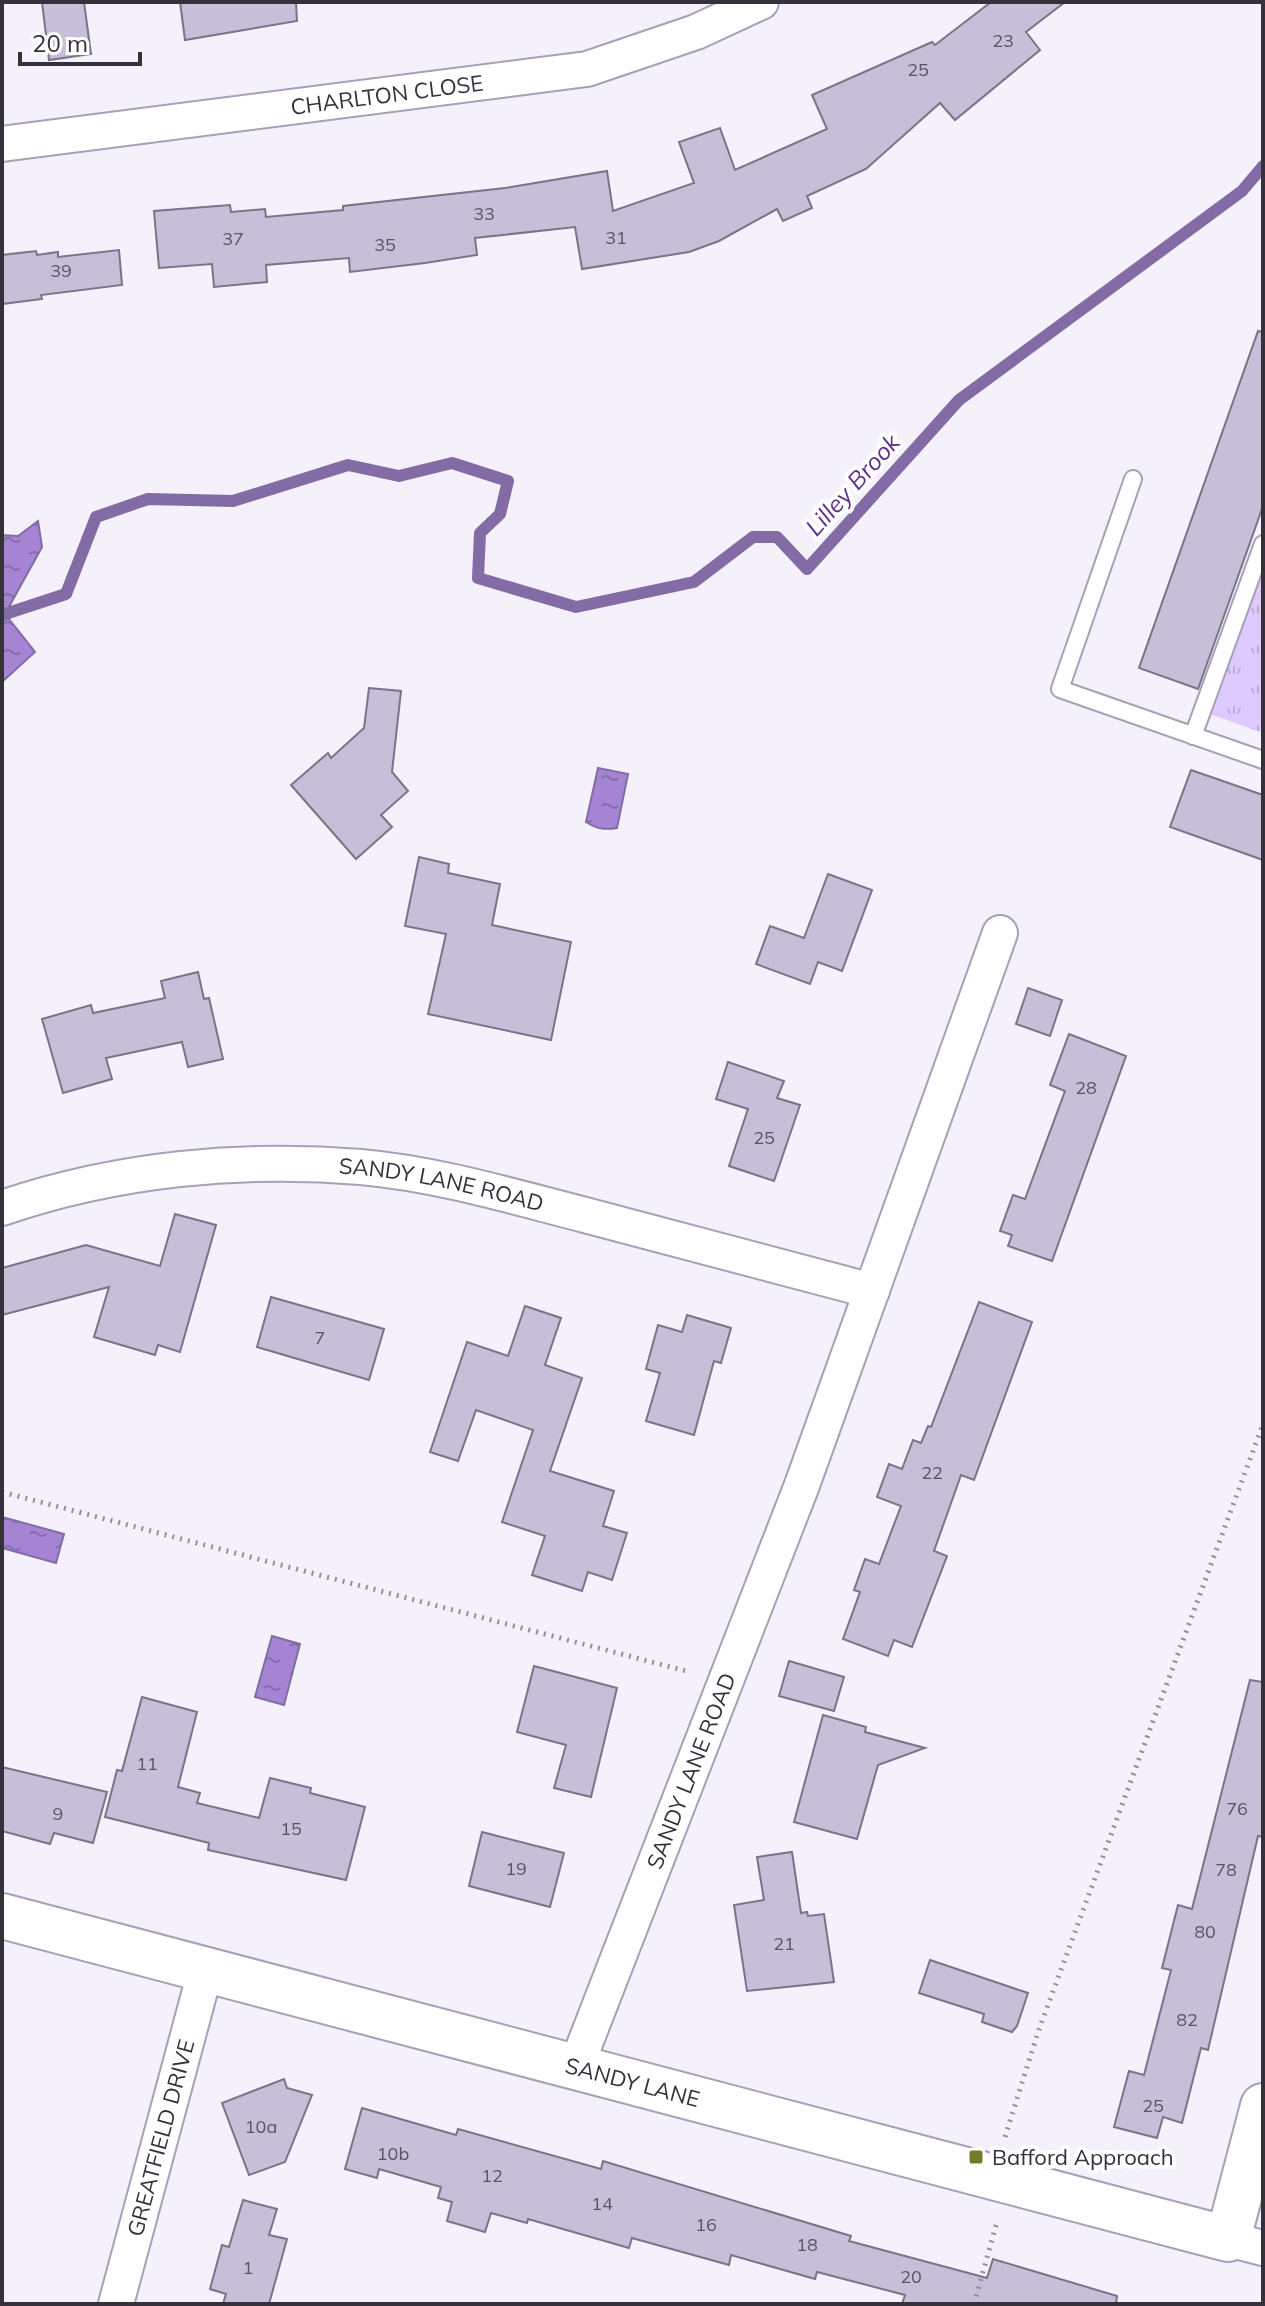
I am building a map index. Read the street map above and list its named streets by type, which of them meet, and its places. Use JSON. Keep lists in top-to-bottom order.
{
  "streets": {
    "street": [
      "CHARLTON CLOSE",
      "SANDY LANE ROAD",
      "SANDY LANE",
      "GREATFIELD DRIVE"
    ]
  },
  "crossings": [
    ["SANDY LANE ROAD", "SANDY LANE"],
    ["SANDY LANE", "GREATFIELD DRIVE"]
  ],
  "water": ["Lilley Brook"],
  "places": {
    "transit": ["Bafford Approach"]
  },
  "house_numbers": [
    "23",
    "25",
    "33",
    "31",
    "37",
    "35",
    "39",
    "28",
    "25",
    "7",
    "22",
    "11",
    "76",
    "9",
    "15",
    "19",
    "78",
    "80",
    "21",
    "82",
    "25",
    "10a",
    "10b",
    "12",
    "14",
    "16",
    "18",
    "1",
    "20"
  ],
  "scale_bar": "20 m"
}
